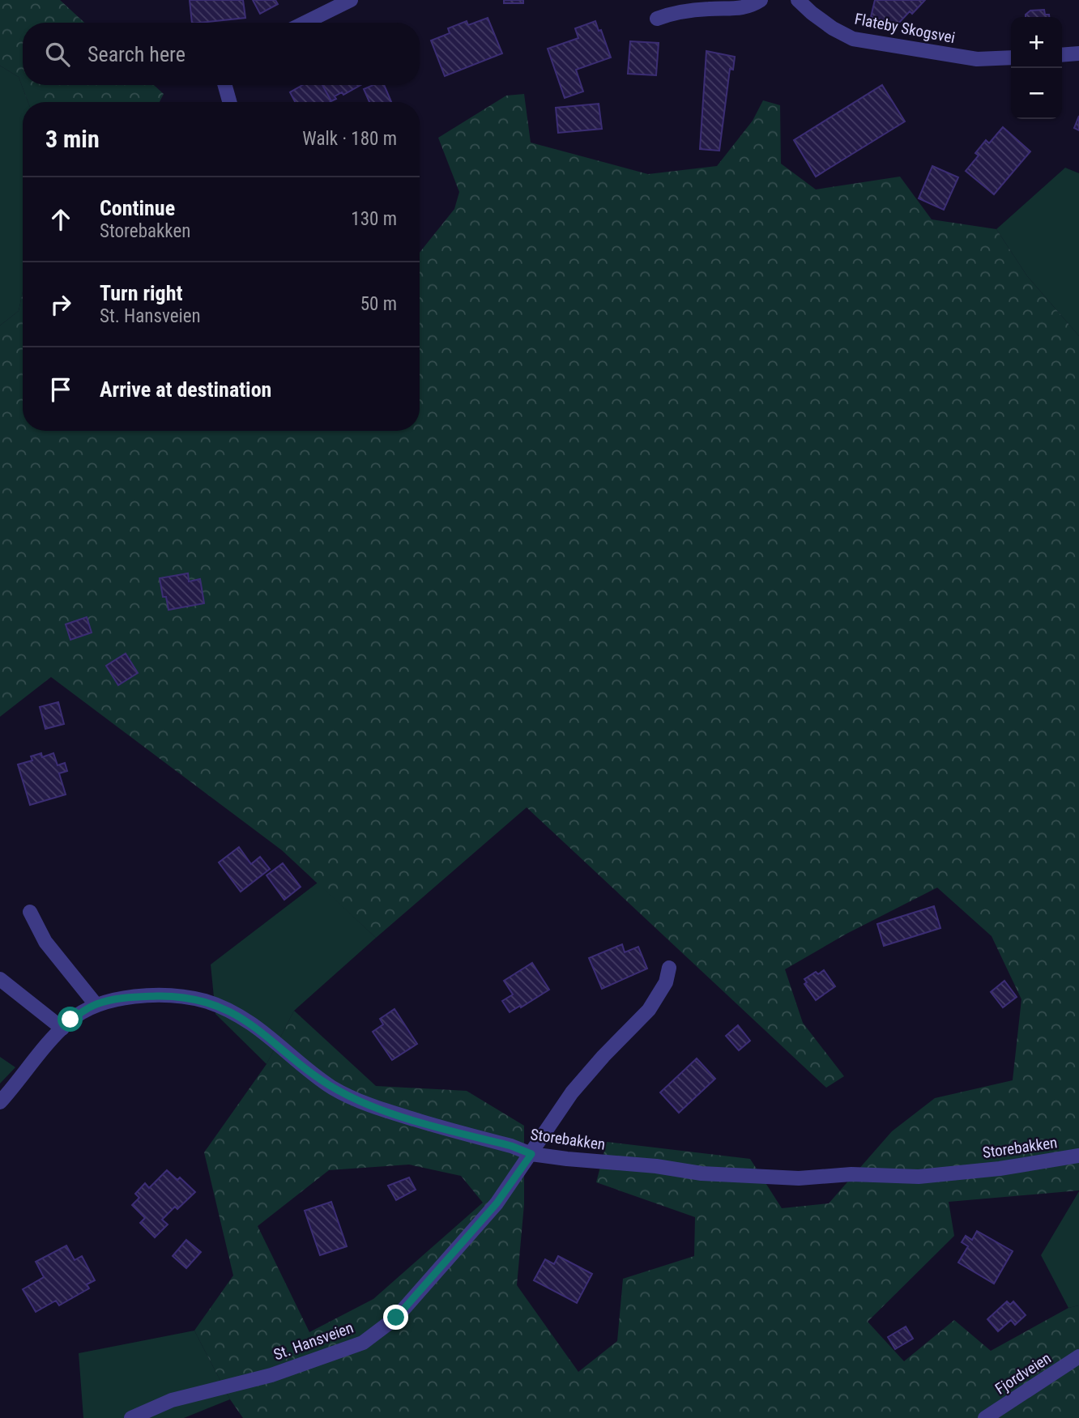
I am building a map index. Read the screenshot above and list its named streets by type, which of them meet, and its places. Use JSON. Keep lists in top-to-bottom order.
{
  "streets": {
    "street": [
      "Flateby Skogsvei",
      "Storebakken",
      "St. Hansveien",
      "Fjordveien"
    ]
  },
  "crossings": [
    ["Storebakken", "St. Hansveien"]
  ],
  "page": {
    "map_buttons": ["+", "−"],
    "search": "Search here",
    "heading": ["3 min", "Walk · 180 m"],
    "list": [
      ["Continue", "Storebakken", "130 m"],
      ["Turn right", "St. Hansveien", "50 m"],
      "Arrive at destination"
    ]
  }
}
